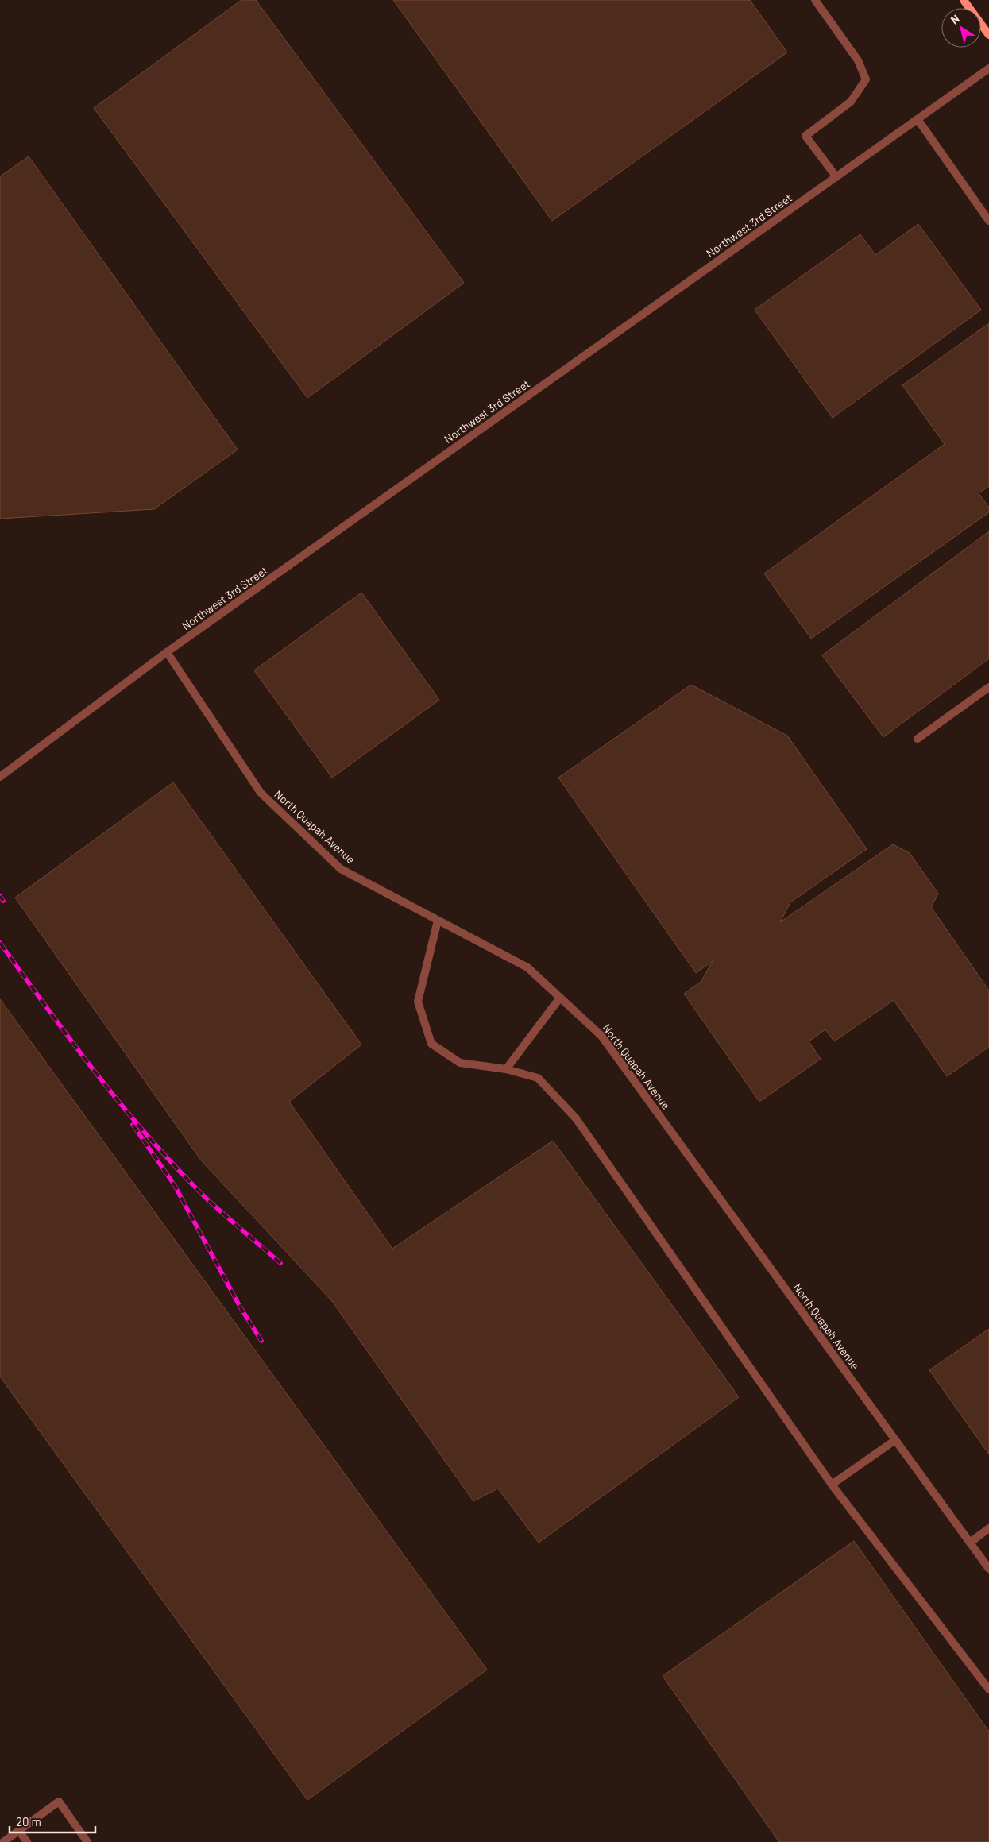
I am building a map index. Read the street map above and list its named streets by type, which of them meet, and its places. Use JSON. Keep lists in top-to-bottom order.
{
  "streets": {
    "street": ["Northwest 3rd Street", "North Quapah Avenue"]
  },
  "crossings": [
    ["Northwest 3rd Street", "North Quapah Avenue"]
  ],
  "scale_bar": "20 m",
  "north": "top left"
}
